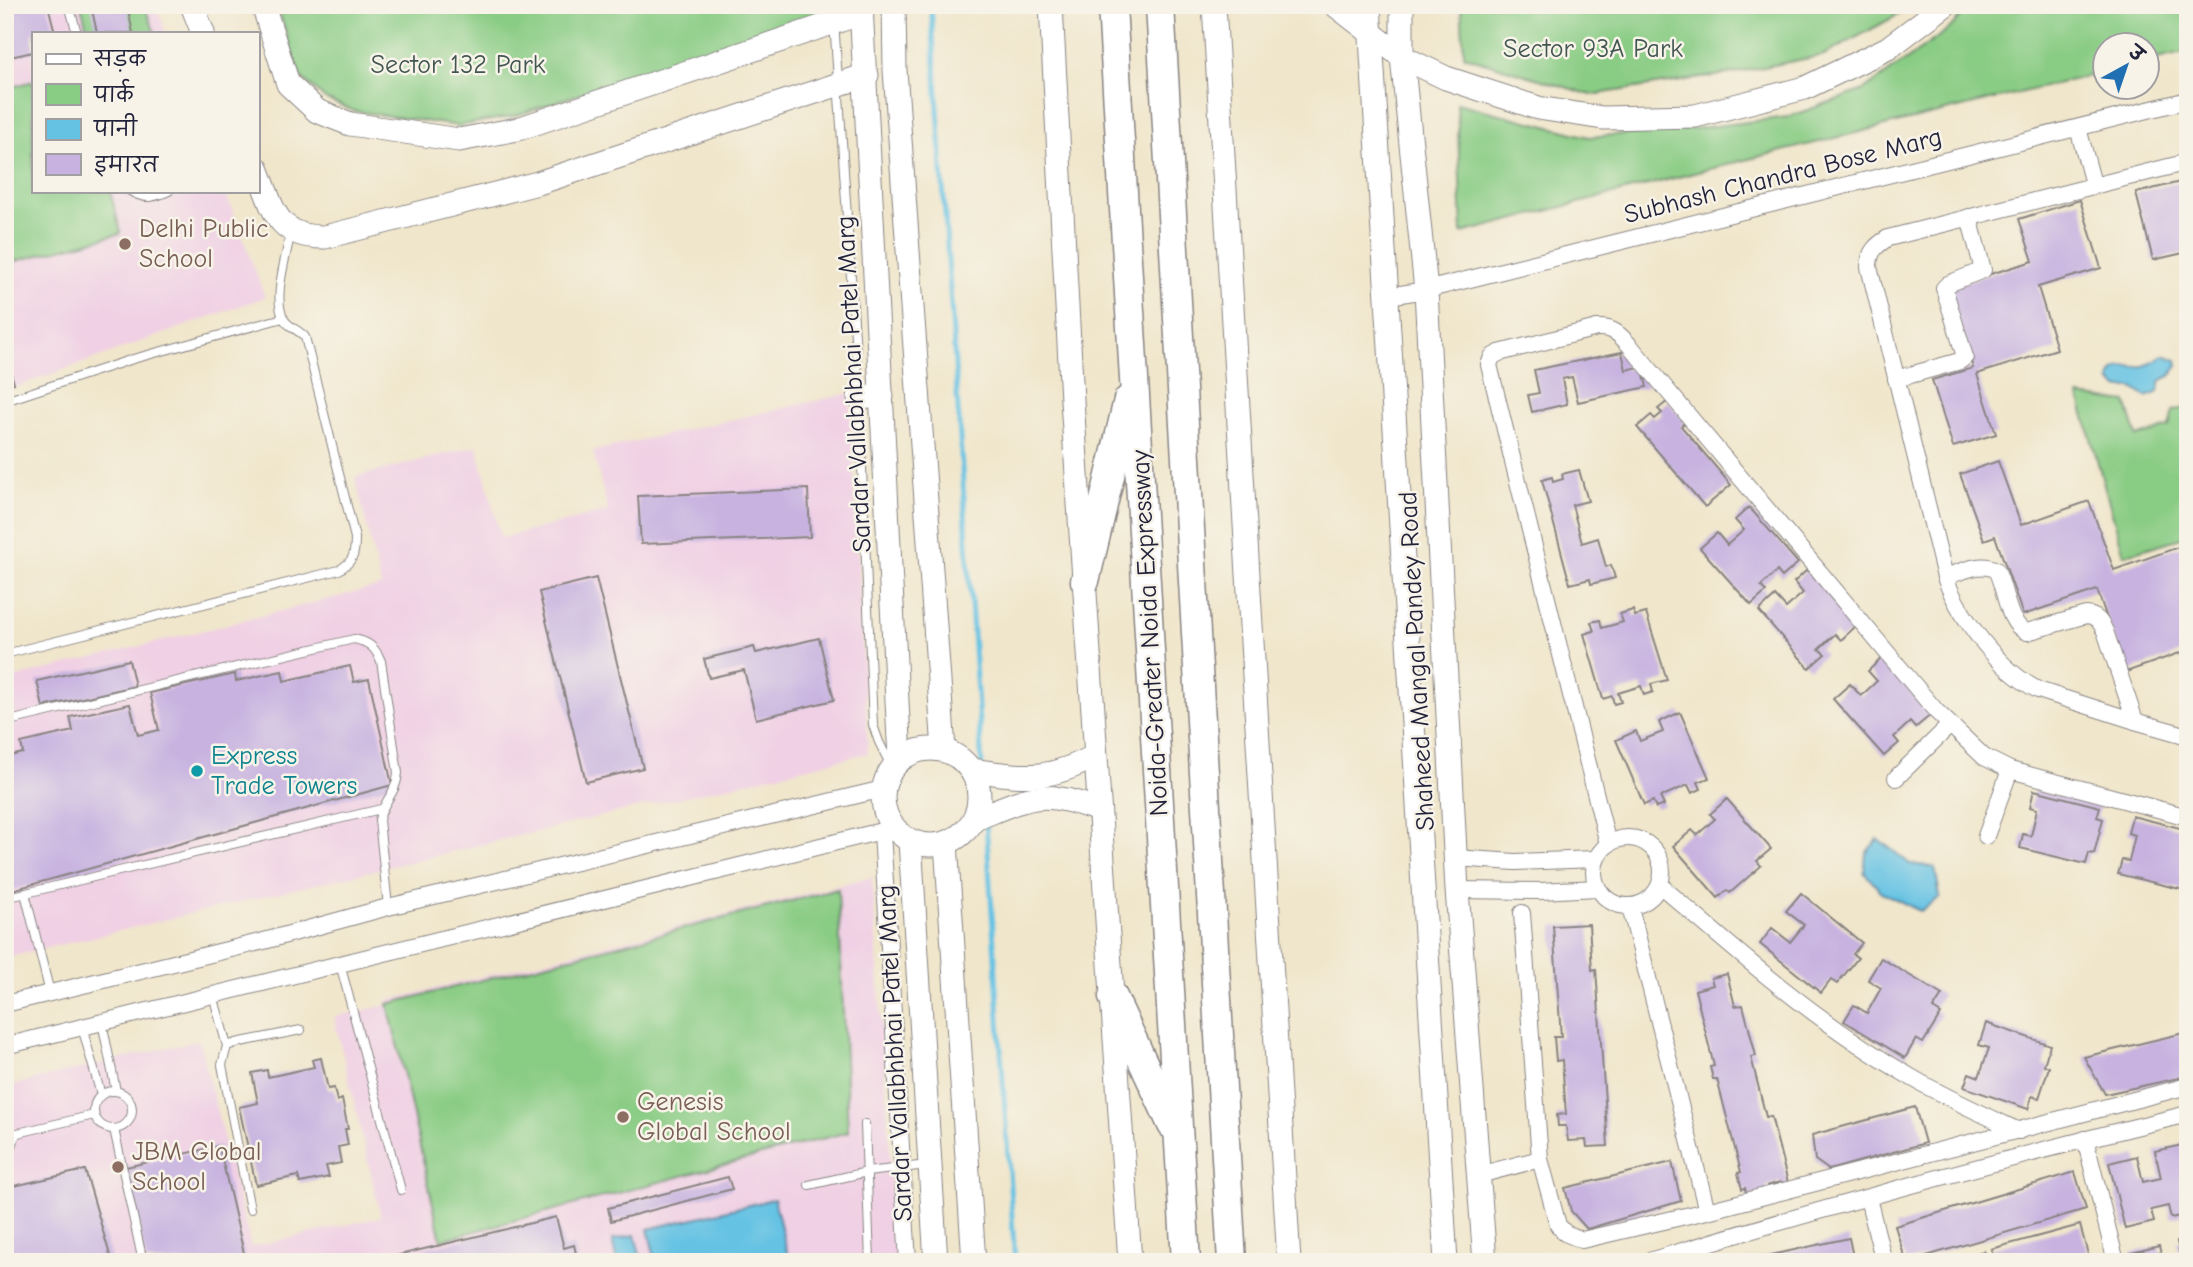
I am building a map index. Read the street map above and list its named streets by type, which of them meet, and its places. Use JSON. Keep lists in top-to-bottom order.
{
  "streets": {
    "highway": ["Noida-Greater Noida Expressway"],
    "street": ["Subhash Chandra Bose Marg", "Sardar Vallabhbhai Patel Marg", "Shaheed Mangal Pandey Road"]
  },
  "crossings": [
    ["Subhash Chandra Bose Marg", "Shaheed Mangal Pandey Road"]
  ],
  "parks": ["Sector 93A Park", "Sector 132 Park"],
  "places": [
    "Delhi Public School",
    "Express Trade Towers",
    "Genesis Global School",
    "JBM Global School"
  ],
  "legend": [
    "सड़क",
    "पार्क",
    "पानी",
    "इमारत"
  ],
  "north": "top right"
}
